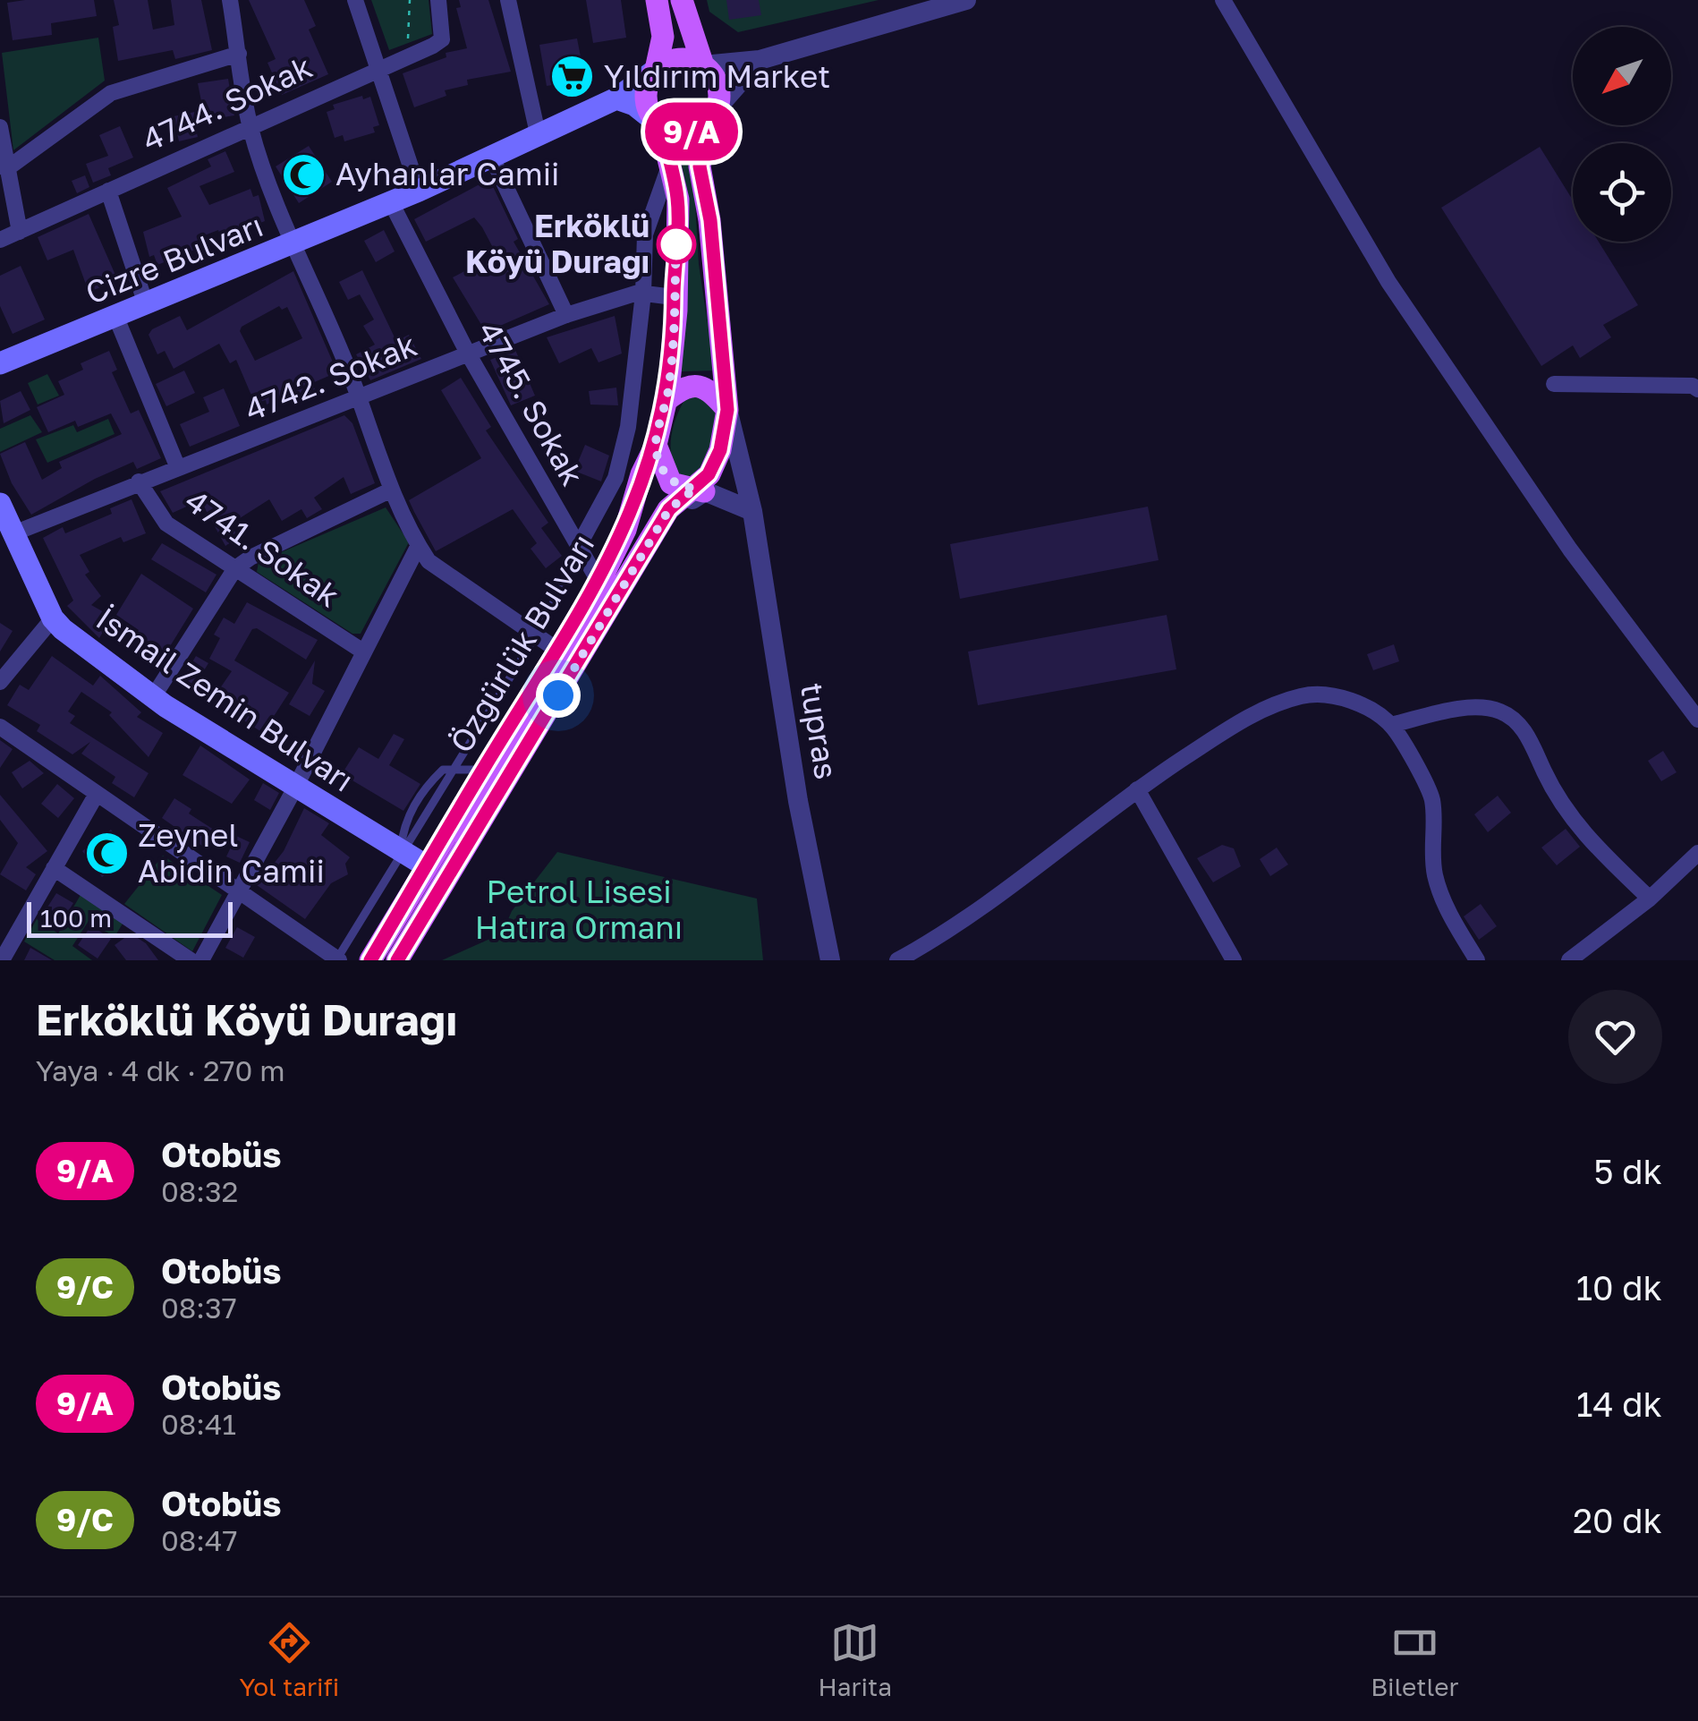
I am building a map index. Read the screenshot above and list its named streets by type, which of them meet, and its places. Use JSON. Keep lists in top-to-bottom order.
{
  "streets": {
    "main road": ["Cizre Bulvarı", "Özgürlük Bulvarı", "İsmail Zemin Bulvarı"],
    "street": [
      "4744. Sokak",
      "4742. Sokak",
      "4745. Sokak",
      "4741. Sokak",
      "tupras"
    ]
  },
  "crossings": [
    ["Cizre Bulvarı", "4745. Sokak"],
    ["Cizre Bulvarı", "Özgürlük Bulvarı"],
    ["4742. Sokak", "4745. Sokak"],
    ["4742. Sokak", "4741. Sokak"],
    ["4742. Sokak", "Özgürlük Bulvarı"],
    ["4742. Sokak", "İsmail Zemin Bulvarı"],
    ["4745. Sokak", "Özgürlük Bulvarı"],
    ["Özgürlük Bulvarı", "İsmail Zemin Bulvarı"],
    ["Özgürlük Bulvarı", "tupras"]
  ],
  "parks": ["Petrol Lisesi Hatıra Ormanı"],
  "places": {
    "supermarket": ["Yıldırım Market"],
    "mosque": ["Ayhanlar Camii", "Zeynel Abidin Camii"],
    "other": ["Erköklü Köyü Durağı"]
  },
  "lines": ["bus line 9/A"],
  "scale_bar": "100 m",
  "north": "bottom left",
  "page": {
    "on_map": "9/A",
    "scale": "100 m",
    "heading": ["Erköklü Köyü Durağı", "Yaya · 4 dk · 270 m"],
    "list": [
      {
        "mark": "9/A",
        "name": "Otobüs",
        "note": "08:32",
        "value": "5 dk"
      },
      {
        "mark": "9/C",
        "name": "Otobüs",
        "note": "08:37",
        "value": "10 dk"
      },
      {
        "mark": "9/A",
        "name": "Otobüs",
        "note": "08:41",
        "value": "14 dk"
      },
      {
        "mark": "9/C",
        "name": "Otobüs",
        "note": "08:47",
        "value": "20 dk"
      }
    ],
    "tabs": ["Yol tarifi", "Harita", "Biletler"]
  }
}
